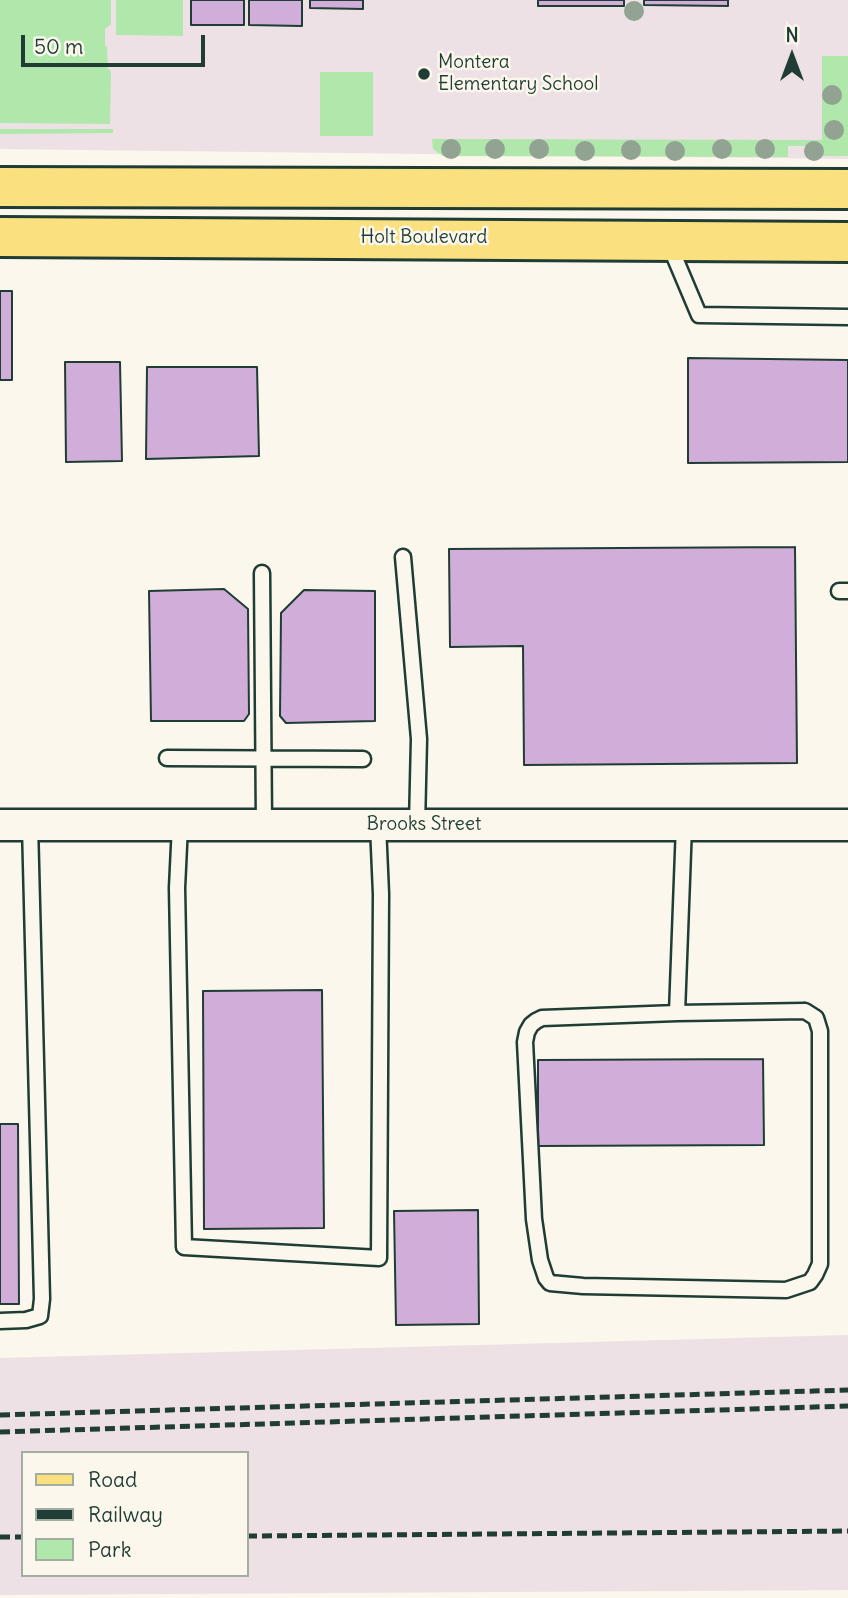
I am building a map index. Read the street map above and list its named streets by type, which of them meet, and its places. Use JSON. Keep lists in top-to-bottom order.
{
  "streets": {
    "main road": ["Holt Boulevard"],
    "street": ["Brooks Street"]
  },
  "places": ["Montera Elementary School"],
  "legend": ["Road", "Railway", "Park"],
  "scale_bar": "50 m",
  "north": "top"
}
